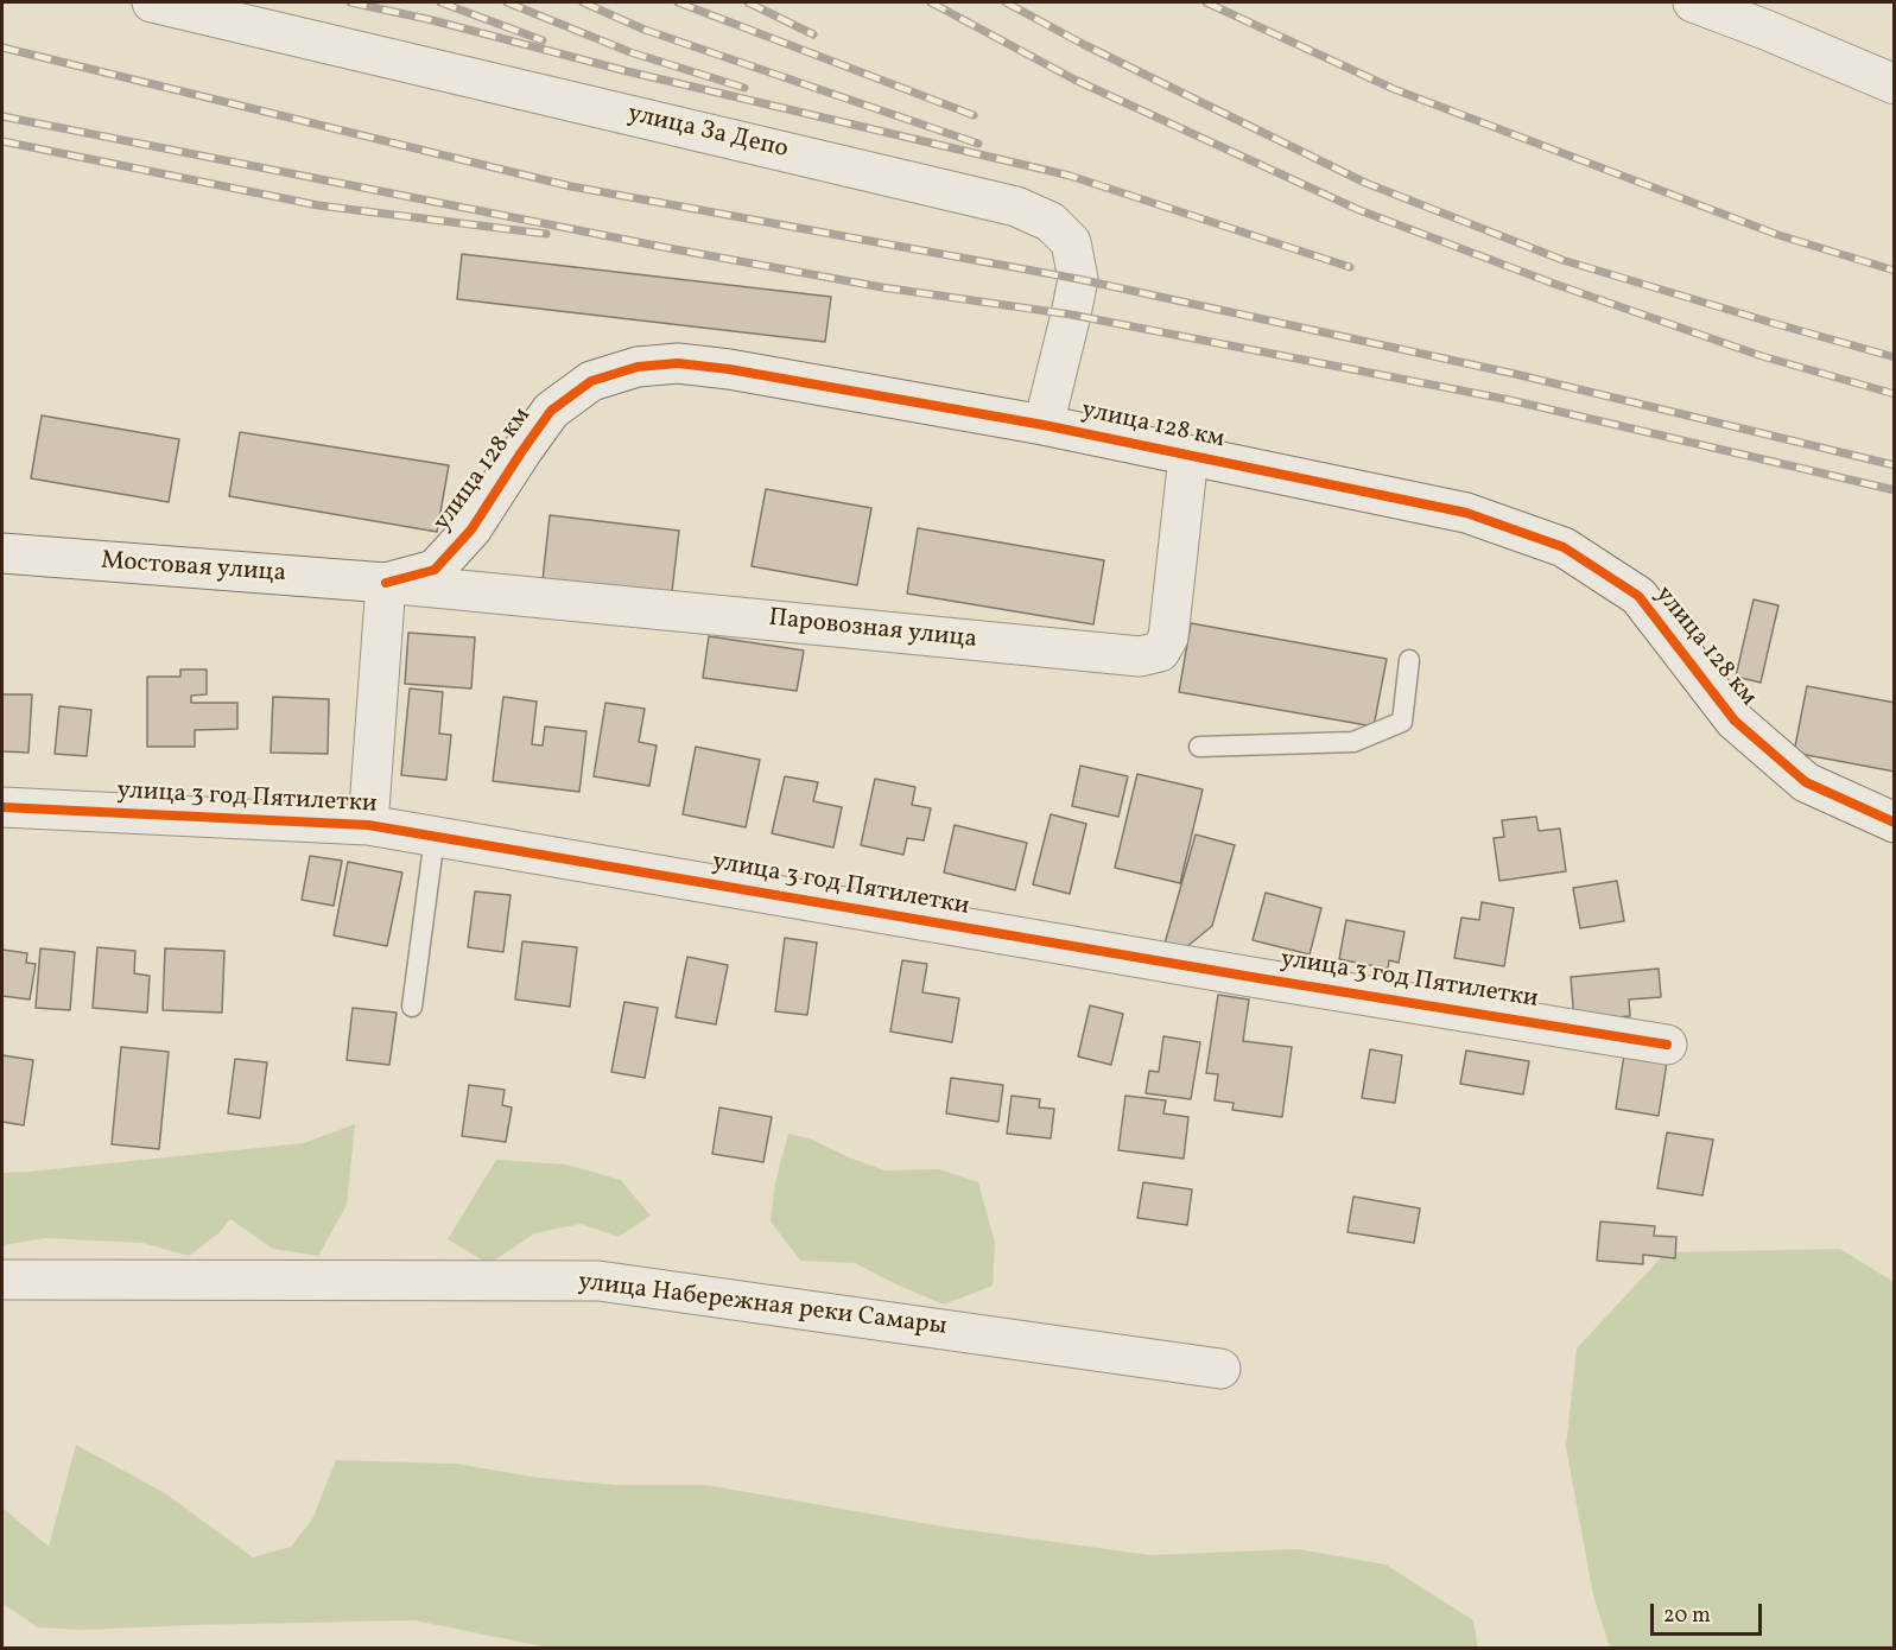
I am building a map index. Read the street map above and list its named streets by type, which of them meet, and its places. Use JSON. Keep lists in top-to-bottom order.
{
  "streets": {
    "street": [
      "улица За Депо",
      "улица 128 км",
      "Мостовая улица",
      "Паровозная улица",
      "улица 3 год Пятилетки",
      "улица Набережная реки Самары"
    ]
  },
  "crossings": [
    ["улица За Депо", "улица 128 км"],
    ["улица 128 км", "Мостовая улица"],
    ["улица 128 км", "Паровозная улица"],
    ["Мостовая улица", "Паровозная улица"]
  ],
  "scale_bar": "20 m"
}
